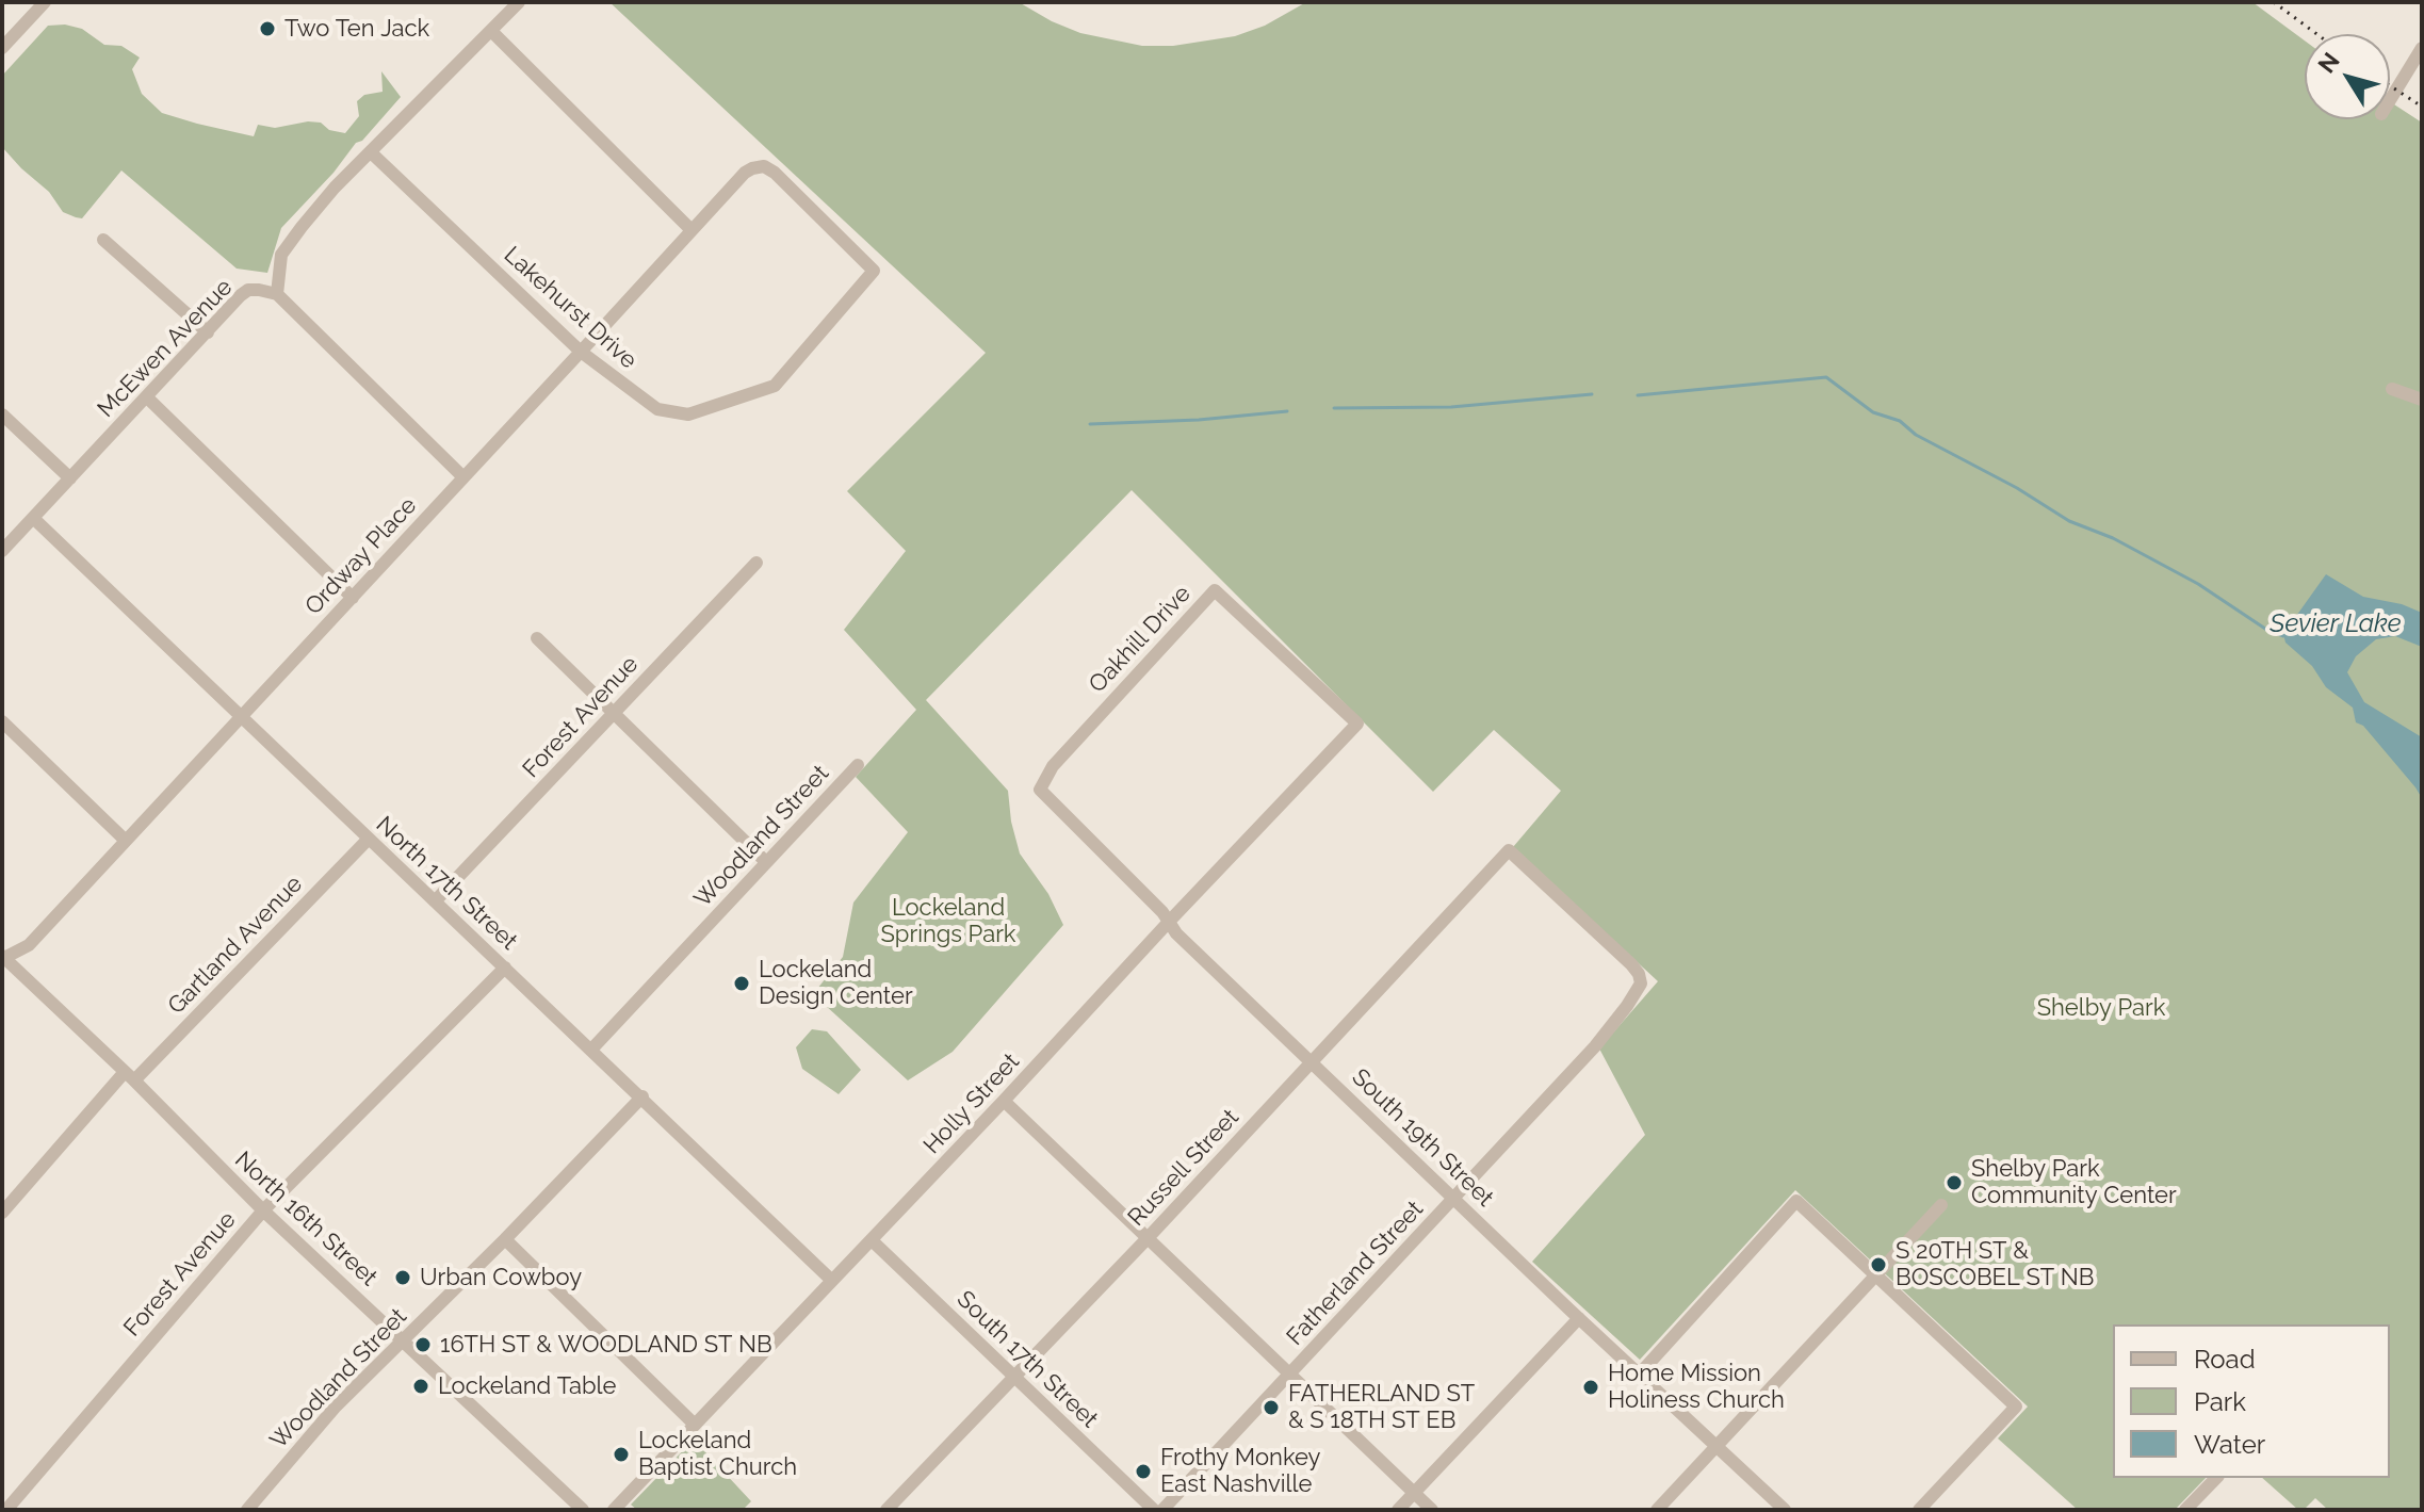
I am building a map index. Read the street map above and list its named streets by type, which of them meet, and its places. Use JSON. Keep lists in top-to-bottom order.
{
  "streets": {
    "street": [
      "Lakehurst Drive",
      "McEwen Avenue",
      "Ordway Place",
      "Oakhill Drive",
      "Forest Avenue",
      "Woodland Street",
      "North 17th Street",
      "Gartland Avenue",
      "Holly Street",
      "South 19th Street",
      "Russell Street",
      "North 16th Street",
      "Fatherland Street",
      "South 17th Street"
    ]
  },
  "crossings": [
    ["Lakehurst Drive", "Ordway Place"],
    ["McEwen Avenue", "North 17th Street"],
    ["Ordway Place", "North 17th Street"],
    ["Ordway Place", "North 16th Street"],
    ["Oakhill Drive", "Holly Street"],
    ["Oakhill Drive", "South 19th Street"],
    ["Forest Avenue", "North 17th Street"],
    ["Forest Avenue", "North 16th Street"],
    ["Woodland Street", "North 17th Street"],
    ["Woodland Street", "North 16th Street"],
    ["North 17th Street", "Gartland Avenue"],
    ["North 17th Street", "Holly Street"],
    ["Gartland Avenue", "North 16th Street"],
    ["Holly Street", "South 19th Street"],
    ["Holly Street", "South 17th Street"],
    ["South 19th Street", "Russell Street"],
    ["South 19th Street", "Fatherland Street"],
    ["Russell Street", "Fatherland Street"],
    ["Russell Street", "South 17th Street"]
  ],
  "water": ["Sevier Lake"],
  "parks": ["Lockeland Springs Park", "Shelby Park"],
  "places": [
    "Two Ten Jack",
    "Lockeland Design Center",
    "Shelby Park Community Center",
    "S 20TH ST & BOSCOBEL ST NB",
    "Urban Cowboy",
    "16TH ST & WOODLAND ST NB",
    "Lockeland Table",
    "Home Mission Holiness Church",
    "FATHERLAND ST & S 18TH ST EB",
    "Lockeland Baptist Church",
    "Frothy Monkey East Nashville"
  ],
  "legend": ["Road", "Park", "Water"],
  "north": "top left"
}
